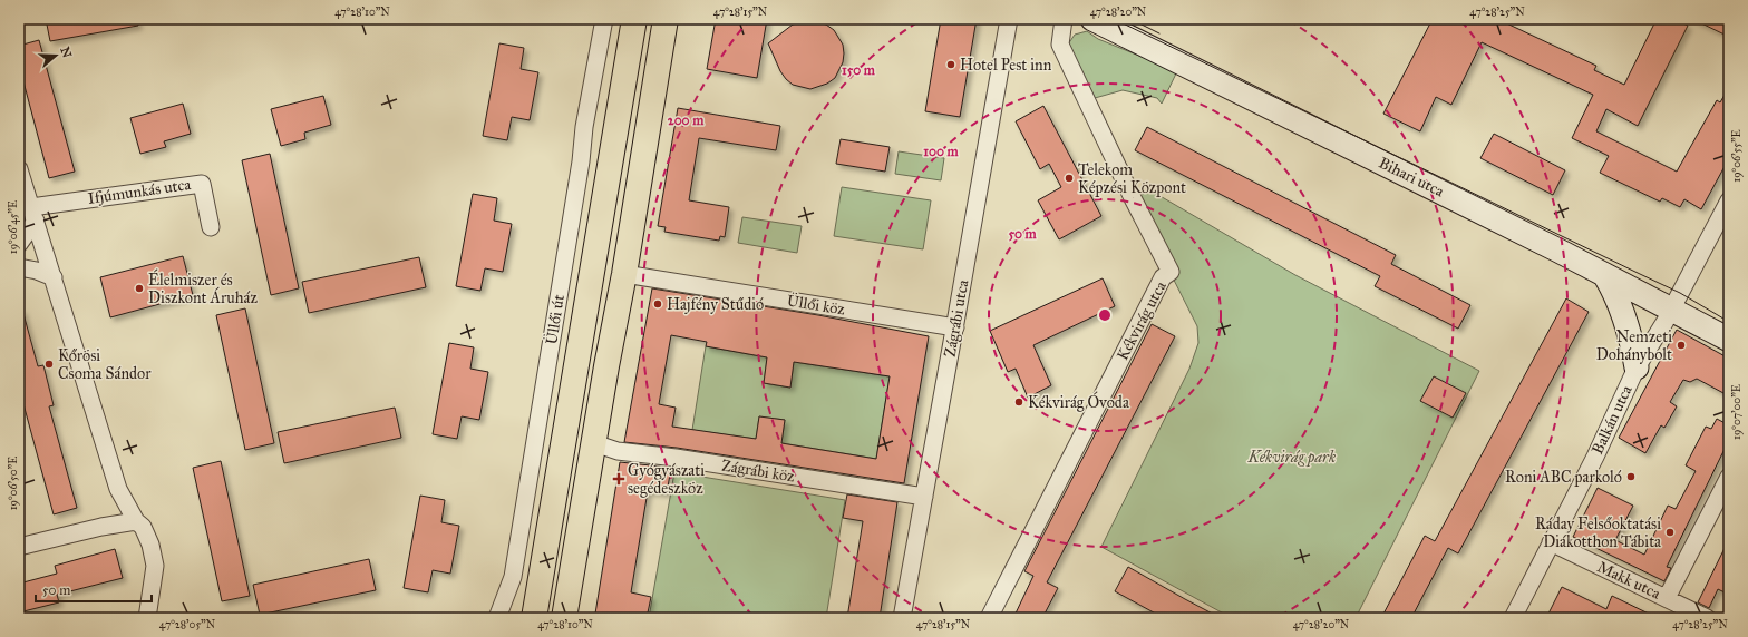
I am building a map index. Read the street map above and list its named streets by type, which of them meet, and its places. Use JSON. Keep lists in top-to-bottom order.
{
  "streets": {
    "main road": ["Üllői út"],
    "street": [
      "Bihari utca",
      "Ifjúmunkás utca",
      "Üllői köz",
      "Zágrábi utca",
      "Kékvirág utca",
      "Balkán utca",
      "Zágrábi köz",
      "Makk utca"
    ]
  },
  "crossings": [
    ["Bihari utca", "Balkán utca"],
    ["Üllői köz", "Zágrábi utca"],
    ["Zágrábi utca", "Zágrábi köz"],
    ["Balkán utca", "Makk utca"]
  ],
  "parks": ["Kékvirág park"],
  "places": {
    "other": [
      "Hotel Pest inn",
      "Telekom Képzési Központ",
      "Élelmiszer és Diszkont Áruház",
      "Hajfény Stűdió",
      "Nemzeti Dohánybolt",
      "Kőrösi Csoma Sándor",
      "Kékvirág Óvoda",
      "Roni ABC parkoló",
      "Ráday Felsőoktatási Diákotthon Tábita"
    ],
    "health": ["Gyógyászati segédeszköz"]
  },
  "scale_bar": "50 m",
  "north": "right",
  "coordinates": [
    "47°28'10\"N",
    "47°28'15\"N",
    "47°28'20\"N",
    "47°28'25\"N",
    "19°06'55\"E",
    "19°06'45\"E",
    "19°07'00\"E",
    "19°06'50\"E",
    "47°28'05\"N"
  ],
  "rings": [
    "150 m",
    "200 m",
    "100 m",
    "50 m"
  ]
}
